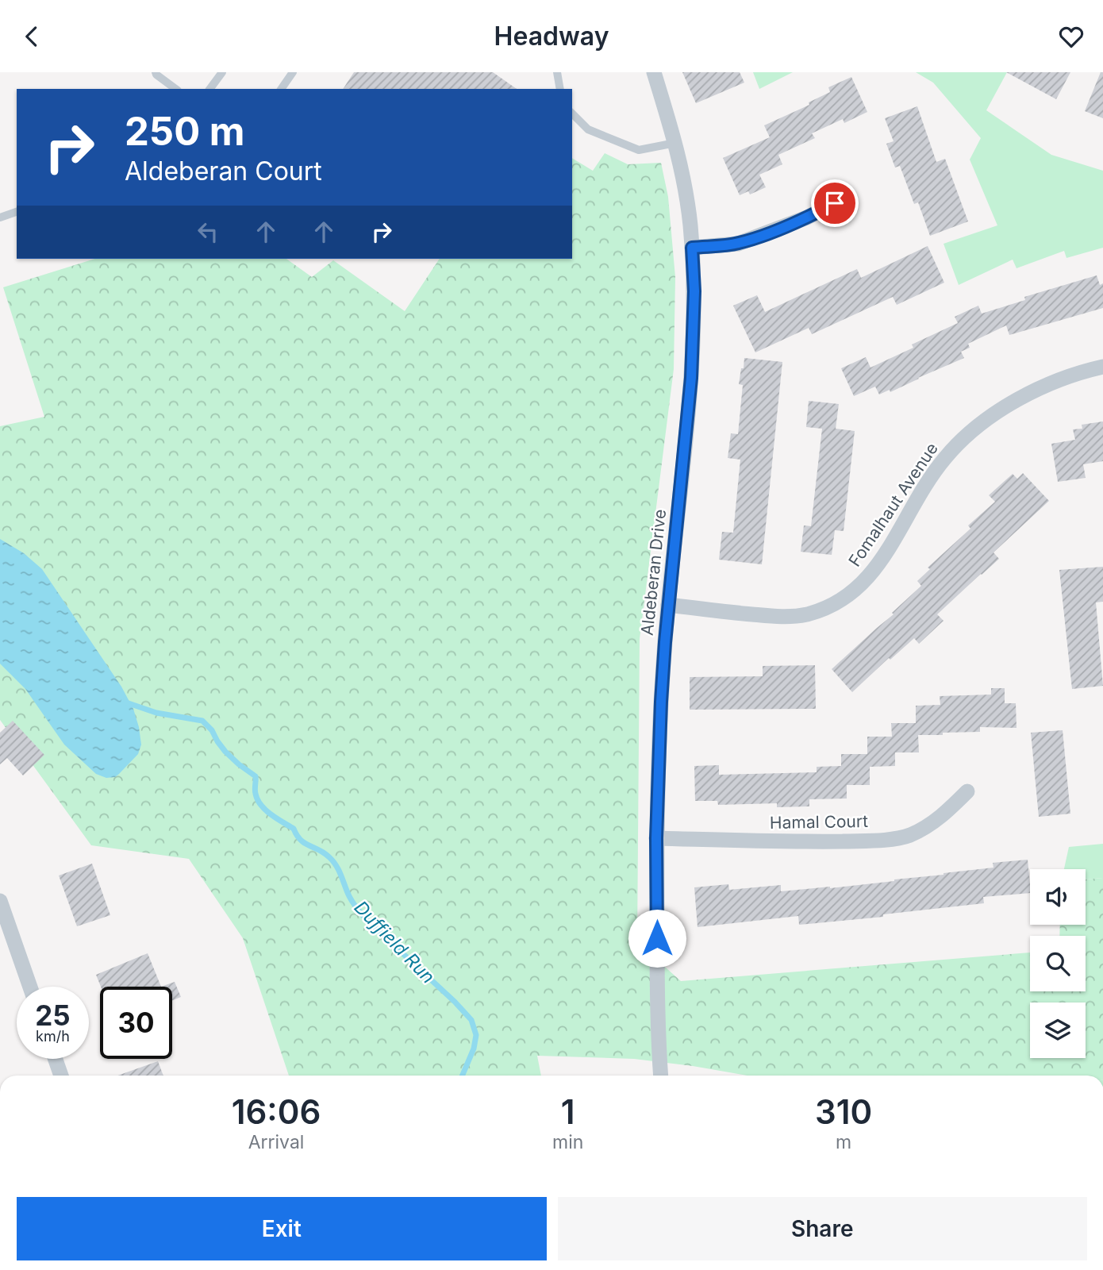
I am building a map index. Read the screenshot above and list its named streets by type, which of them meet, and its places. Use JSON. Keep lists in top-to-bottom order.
{
  "streets": {
    "street": ["Fomalhaut Avenue", "Aldeberan Drive", "Hamal Court"]
  },
  "crossings": [
    ["Fomalhaut Avenue", "Aldeberan Drive"],
    ["Aldeberan Drive", "Hamal Court"]
  ],
  "water": ["Duffield Run"],
  "page": {
    "header": "Headway",
    "turn": ["250 m", "Aldeberan Court"],
    "speed": "25 km/h",
    "limit": "30",
    "eta": [
      "16:06",
      "Arrival",
      "1",
      "min",
      "310",
      "m"
    ],
    "buttons": ["Exit", "Share"]
  }
}
